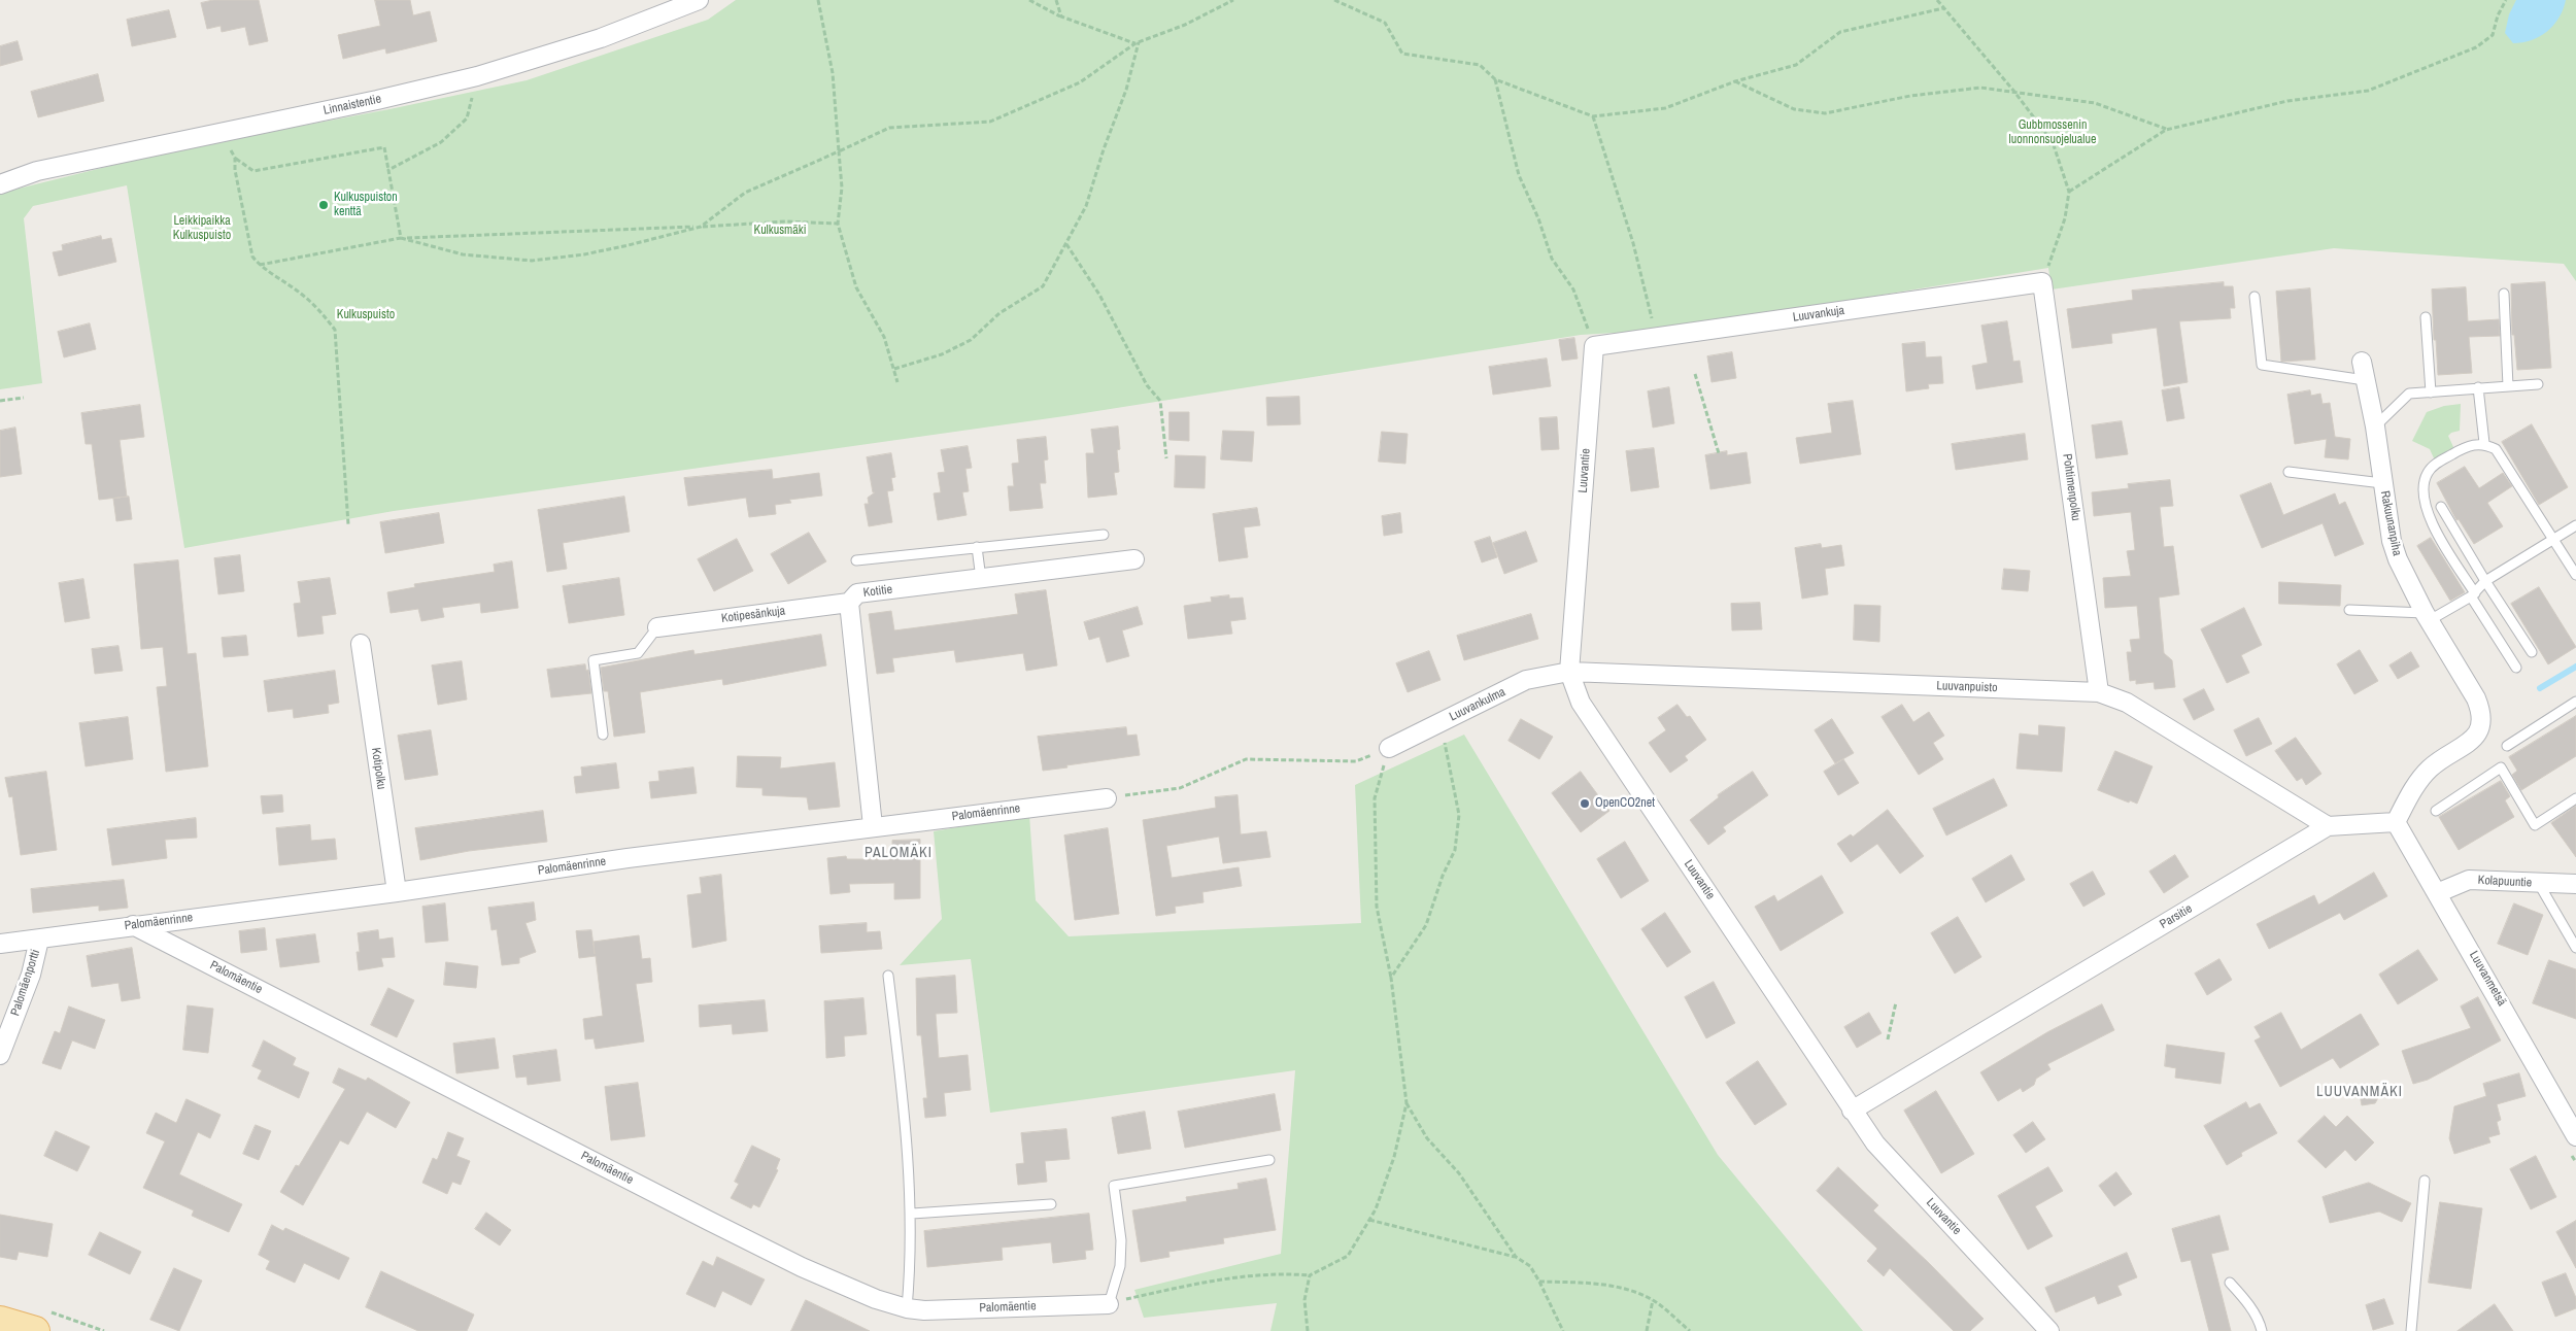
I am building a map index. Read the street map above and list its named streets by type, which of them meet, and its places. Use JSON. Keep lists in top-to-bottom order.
{
  "streets": {
    "street": [
      "Linnaistentie",
      "Luuvankuja",
      "Luuvantie",
      "Pohtimenpolku",
      "Rakuunanpiha",
      "Kotitie",
      "Kotipesänkuja",
      "Luuvanpuisto",
      "Luuvankulma",
      "Kotipolku",
      "Palomäenrinne",
      "Kolapuuntie",
      "Parsitie",
      "Palomäentie",
      "Luuvanmetsä",
      "Palomäenportti"
    ]
  },
  "crossings": [
    ["Luuvankuja", "Luuvantie"],
    ["Luuvankuja", "Pohtimenpolku"],
    ["Luuvantie", "Luuvanpuisto"],
    ["Luuvantie", "Luuvankulma"],
    ["Luuvantie", "Parsitie"],
    ["Pohtimenpolku", "Luuvanpuisto"],
    ["Rakuunanpiha", "Parsitie"],
    ["Rakuunanpiha", "Luuvanmetsä"],
    ["Kotitie", "Kotipesänkuja"],
    ["Kotitie", "Palomäenrinne"],
    ["Luuvanpuisto", "Luuvankulma"],
    ["Luuvanpuisto", "Parsitie"],
    ["Kotipolku", "Palomäenrinne"],
    ["Palomäenrinne", "Palomäentie"],
    ["Palomäenrinne", "Palomäenportti"],
    ["Kolapuuntie", "Luuvanmetsä"],
    ["Parsitie", "Luuvanmetsä"]
  ],
  "districts": ["PALOMÄKI", "LUUVANMÄKI"],
  "parks": [
    "Gubbmossenin luonnonsuojelualue",
    "Leikkipaikka Kulkuspuisto",
    "Kulkusmäki",
    "Kulkuspuisto"
  ],
  "places": ["Kulkuspuiston kenttä", "OpenCO2net"]
}
